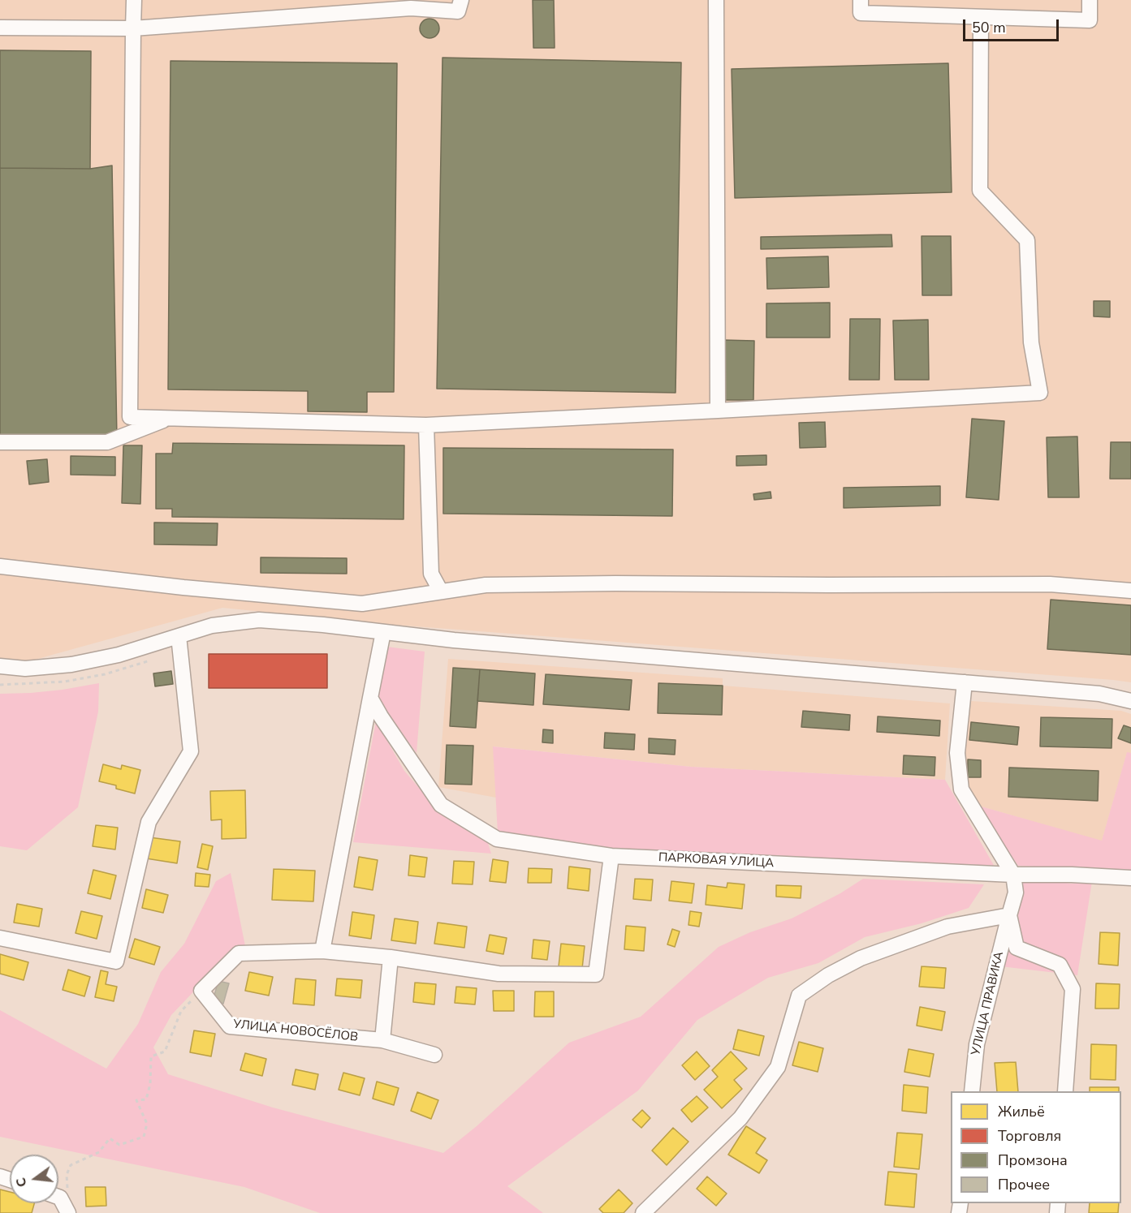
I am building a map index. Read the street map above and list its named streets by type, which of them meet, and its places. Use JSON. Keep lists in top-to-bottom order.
{
  "streets": {
    "street": ["ПАРКОВАЯ УЛИЦА", "УЛИЦА ПРАВИКА", "УЛИЦА НОВОСЁЛОВ"]
  },
  "crossings": [
    ["ПАРКОВАЯ УЛИЦА", "УЛИЦА ПРАВИКА"]
  ],
  "legend": [
    "Жильё",
    "Торговля",
    "Промзона",
    "Прочее"
  ],
  "scale_bar": "50 m",
  "north": "left"
}
